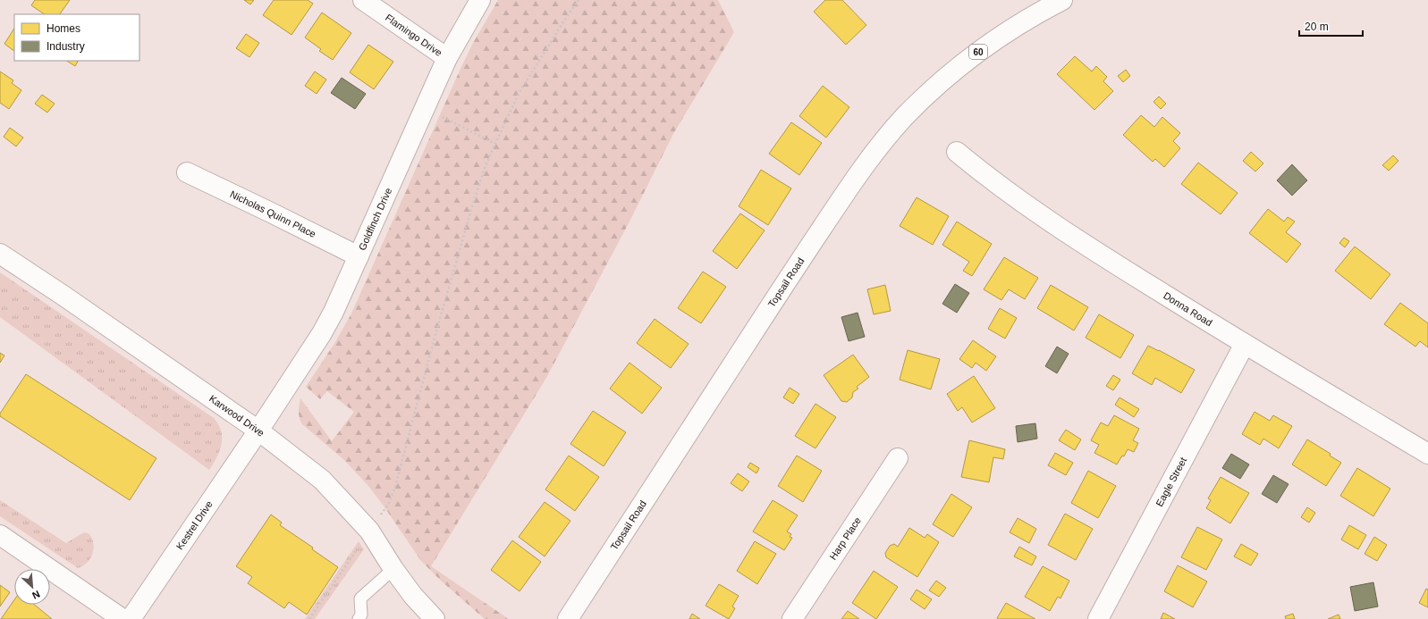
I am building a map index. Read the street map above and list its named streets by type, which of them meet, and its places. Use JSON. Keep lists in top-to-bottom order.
{
  "streets": {
    "street": [
      "Flamingo Drive",
      "60",
      "Nicholas Quinn Place",
      "Goldfinch Drive",
      "Topsail Road",
      "Donna Road",
      "Karwood Drive",
      "Eagle Street",
      "Kestrel Drive",
      "Harp Place"
    ]
  },
  "crossings": [
    ["Flamingo Drive", "Goldfinch Drive"],
    ["Nicholas Quinn Place", "Goldfinch Drive"],
    ["Goldfinch Drive", "Karwood Drive"],
    ["Goldfinch Drive", "Kestrel Drive"],
    ["Donna Road", "Eagle Street"],
    ["Karwood Drive", "Kestrel Drive"]
  ],
  "legend": ["Homes", "Industry"],
  "scale_bar": "20 m",
  "north": "bottom right"
}
